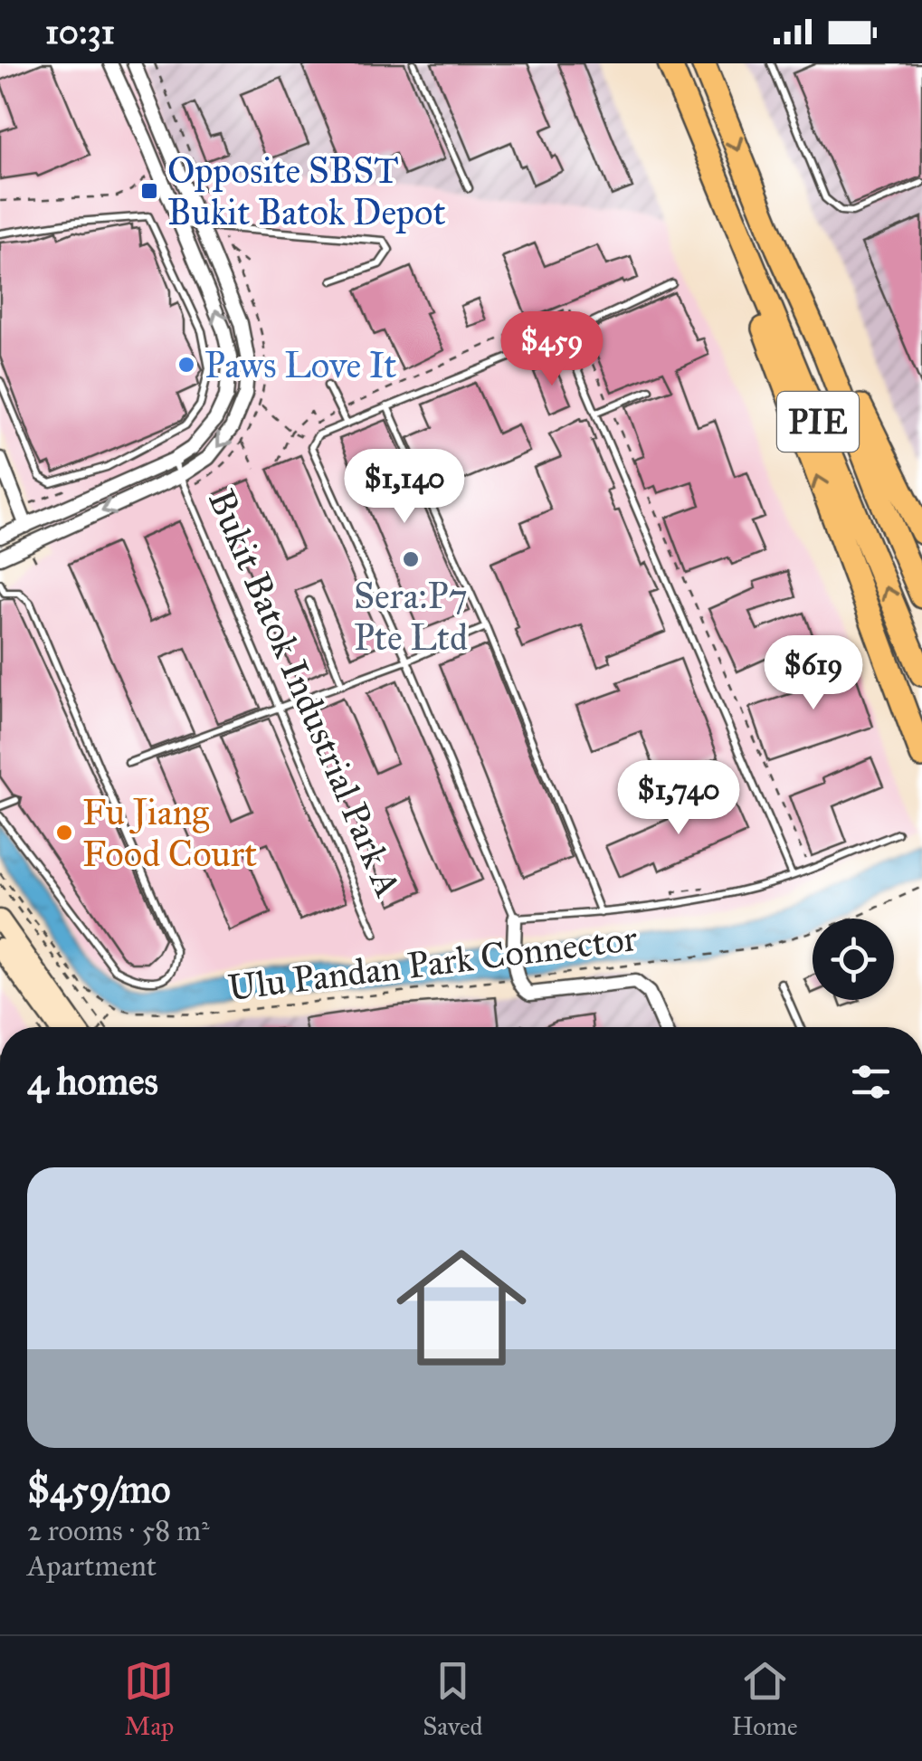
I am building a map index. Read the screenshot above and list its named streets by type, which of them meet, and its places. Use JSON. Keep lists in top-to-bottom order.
{
  "streets": {
    "highway": ["PIE"],
    "lane": ["Bukit Batok Industrial Park A"],
    "path": ["Ulu Pandan Park Connector"]
  },
  "places": {
    "transit": ["Opposite SBST Bukit Batok Depot"],
    "other": ["Paws Love It", "Sera:P7 Pte Ltd", "Fu Jiang Food Court"]
  },
  "page": {
    "status": "10:31",
    "price": [
      "$459",
      "$1,140",
      "$619",
      "$1,740"
    ],
    "heading": "4 homes",
    "list": [
      {
        "name": "$459/mo",
        "note": "2 rooms · 58 m² · Apartment"
      }
    ],
    "tabs": ["Map", "Saved", "Home"]
  }
}
